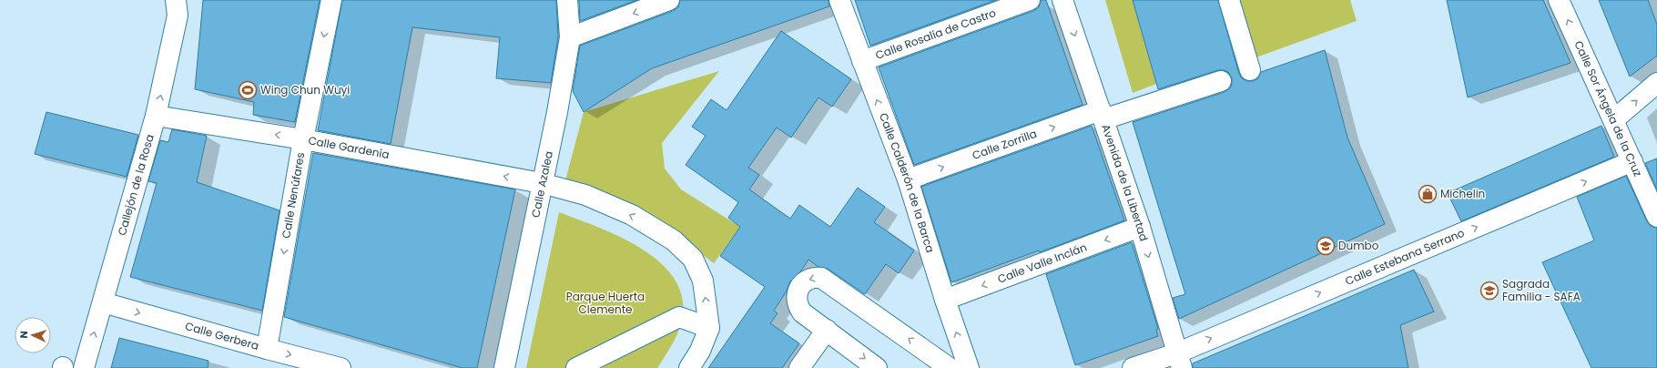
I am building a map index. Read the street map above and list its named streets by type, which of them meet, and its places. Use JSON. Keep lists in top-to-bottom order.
{
  "streets": {
    "street": [
      "Calle Rosalía de Castro",
      "Calle Sor Ángela de la Cruz",
      "Calle Zorrilla",
      "Calle Gardenia",
      "Calle Calderón de la Barca",
      "Avenida de la Libertad",
      "Calle Azalea",
      "Callejón de la Rosa",
      "Calle Nenúfares",
      "Calle Estebana Serrano",
      "Calle Valle Inclán",
      "Calle Gerbera"
    ]
  },
  "crossings": [
    ["Calle Rosalía de Castro", "Calle Calderón de la Barca"],
    ["Calle Sor Ángela de la Cruz", "Calle Estebana Serrano"],
    ["Calle Zorrilla", "Calle Calderón de la Barca"],
    ["Calle Zorrilla", "Avenida de la Libertad"],
    ["Calle Gardenia", "Calle Azalea"],
    ["Calle Gardenia", "Callejón de la Rosa"],
    ["Calle Gardenia", "Calle Nenúfares"],
    ["Calle Calderón de la Barca", "Calle Valle Inclán"],
    ["Avenida de la Libertad", "Calle Estebana Serrano"],
    ["Avenida de la Libertad", "Calle Valle Inclán"],
    ["Callejón de la Rosa", "Calle Gerbera"],
    ["Calle Nenúfares", "Calle Gerbera"]
  ],
  "one_way": [
    "Calle Sor Ángela de la Cruz",
    "Calle Zorrilla",
    "Calle Gardenia",
    "Calle Calderón de la Barca",
    "Avenida de la Libertad",
    "Callejón de la Rosa",
    "Calle Nenúfares",
    "Calle Estebana Serrano",
    "Calle Valle Inclán",
    "Calle Gerbera"
  ],
  "parks": ["Parque Huerta Clemente"],
  "places": {
    "sports": ["Wing Chun Wuyi"],
    "shop": ["Michelin"],
    "school or university": ["Dumbo", "Sagrada Familia - SAFA"]
  },
  "north": "left"
}
